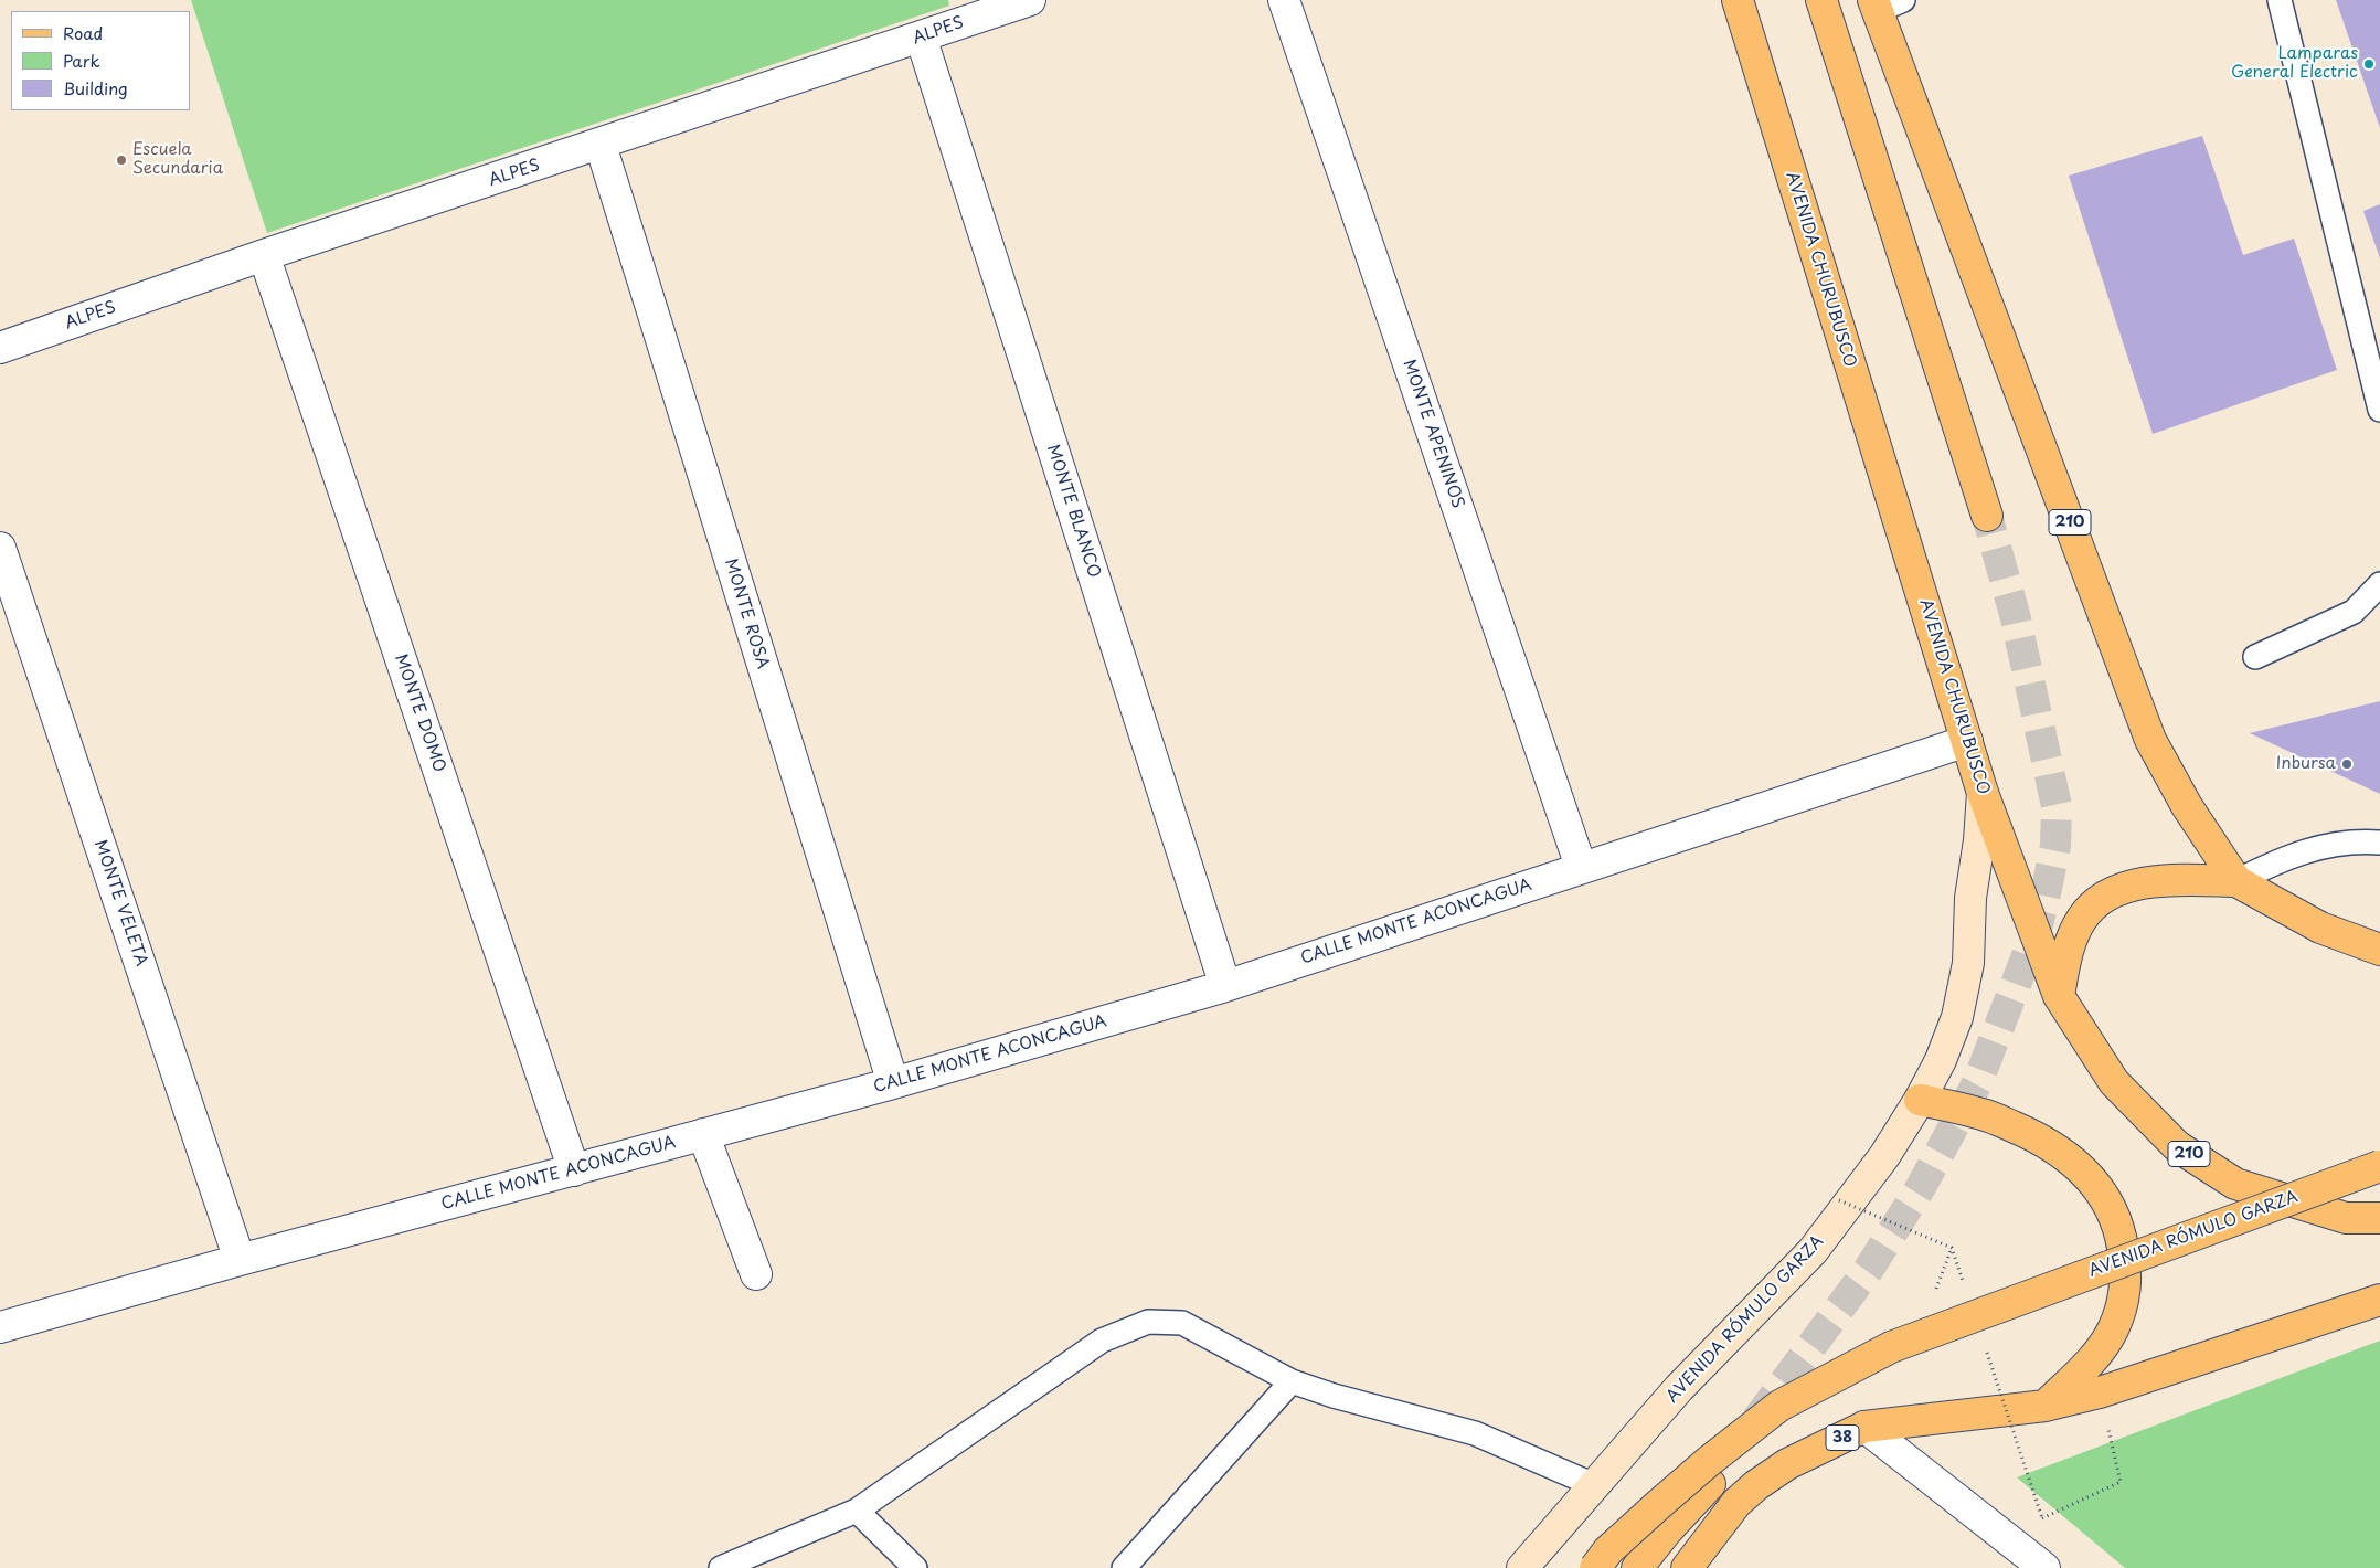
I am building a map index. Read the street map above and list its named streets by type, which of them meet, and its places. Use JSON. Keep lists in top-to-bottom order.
{
  "streets": {
    "main road": [
      "AVENIDA CHURUBUSCO",
      "210",
      "AVENIDA RÓMULO GARZA",
      "38"
    ],
    "street": [
      "ALPES",
      "MONTE APENINOS",
      "MONTE BLANCO",
      "MONTE ROSA",
      "MONTE DOMO",
      "MONTE VELETA",
      "CALLE MONTE ACONCAGUA"
    ]
  },
  "crossings": [
    ["ALPES", "MONTE BLANCO"],
    ["ALPES", "MONTE ROSA"],
    ["ALPES", "MONTE DOMO"],
    ["AVENIDA CHURUBUSCO", "CALLE MONTE ACONCAGUA"],
    ["AVENIDA CHURUBUSCO", "AVENIDA RÓMULO GARZA"],
    ["MONTE APENINOS", "CALLE MONTE ACONCAGUA"],
    ["MONTE BLANCO", "CALLE MONTE ACONCAGUA"],
    ["MONTE ROSA", "CALLE MONTE ACONCAGUA"],
    ["MONTE DOMO", "CALLE MONTE ACONCAGUA"],
    ["MONTE VELETA", "CALLE MONTE ACONCAGUA"]
  ],
  "places": ["Lamparas General Electric", "Escuela Secundaria", "Inbursa"],
  "legend": ["Road", "Park", "Building"]
}
